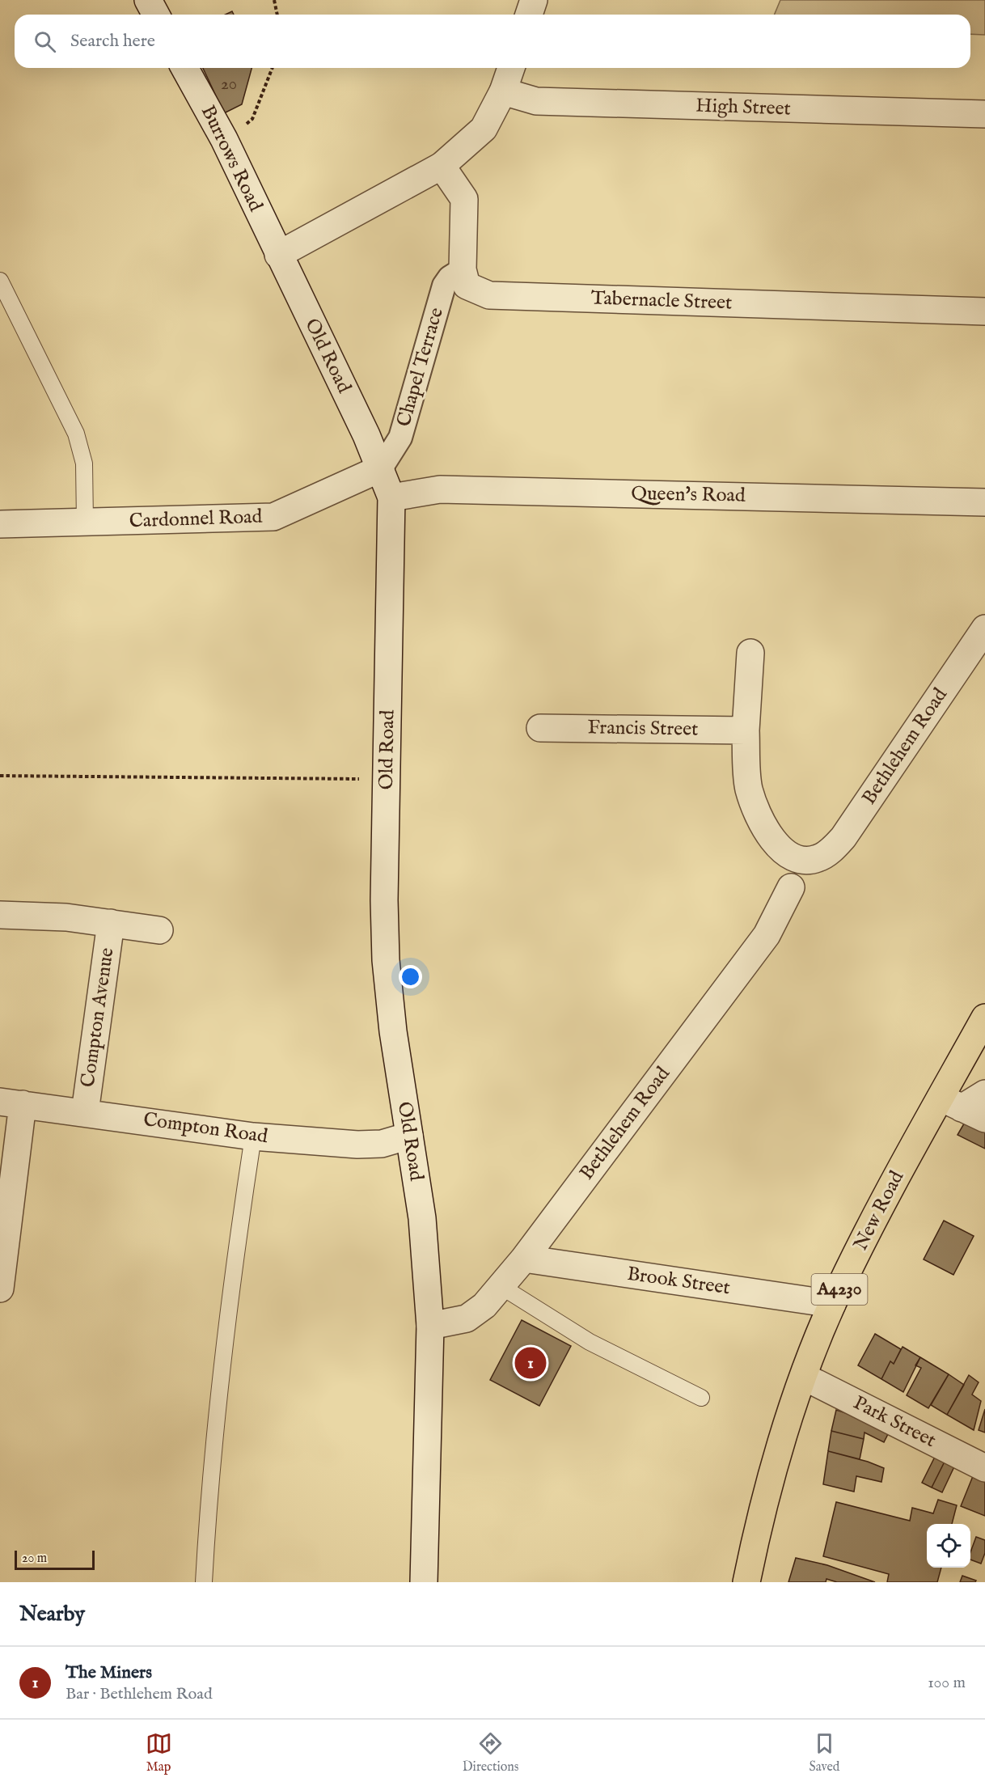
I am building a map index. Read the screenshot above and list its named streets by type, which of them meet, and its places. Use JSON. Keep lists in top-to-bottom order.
{
  "streets": {
    "main road": ["New Road", "A4230"],
    "street": [
      "High Street",
      "Burrows Road",
      "Tabernacle Street",
      "Old Road",
      "Chapel Terrace",
      "Queen's Road",
      "Cardonnel Road",
      "Francis Street",
      "Bethlehem Road",
      "Compton Avenue",
      "Compton Road",
      "Brook Street",
      "Park Street"
    ]
  },
  "crossings": [
    ["Burrows Road", "Old Road"],
    ["Tabernacle Street", "Chapel Terrace"],
    ["Old Road", "Chapel Terrace"],
    ["Old Road", "Queen's Road"],
    ["Old Road", "Cardonnel Road"],
    ["Old Road", "Bethlehem Road"],
    ["Old Road", "Compton Road"],
    ["Chapel Terrace", "Cardonnel Road"],
    ["Francis Street", "Bethlehem Road"],
    ["Bethlehem Road", "Brook Street"],
    ["Compton Avenue", "Compton Road"],
    ["New Road", "Brook Street"],
    ["New Road", "Park Street"]
  ],
  "house_numbers": ["20"],
  "scale_bar": "20 m",
  "page": {
    "search": "Search here",
    "pins": "1",
    "scale": "20 m",
    "heading": "Nearby",
    "list": [
      {
        "mark": "1",
        "name": "The Miners",
        "note": "Bar · Bethlehem Road",
        "value": "100 m"
      }
    ],
    "nav": ["Map", "Directions", "Saved"]
  }
}
